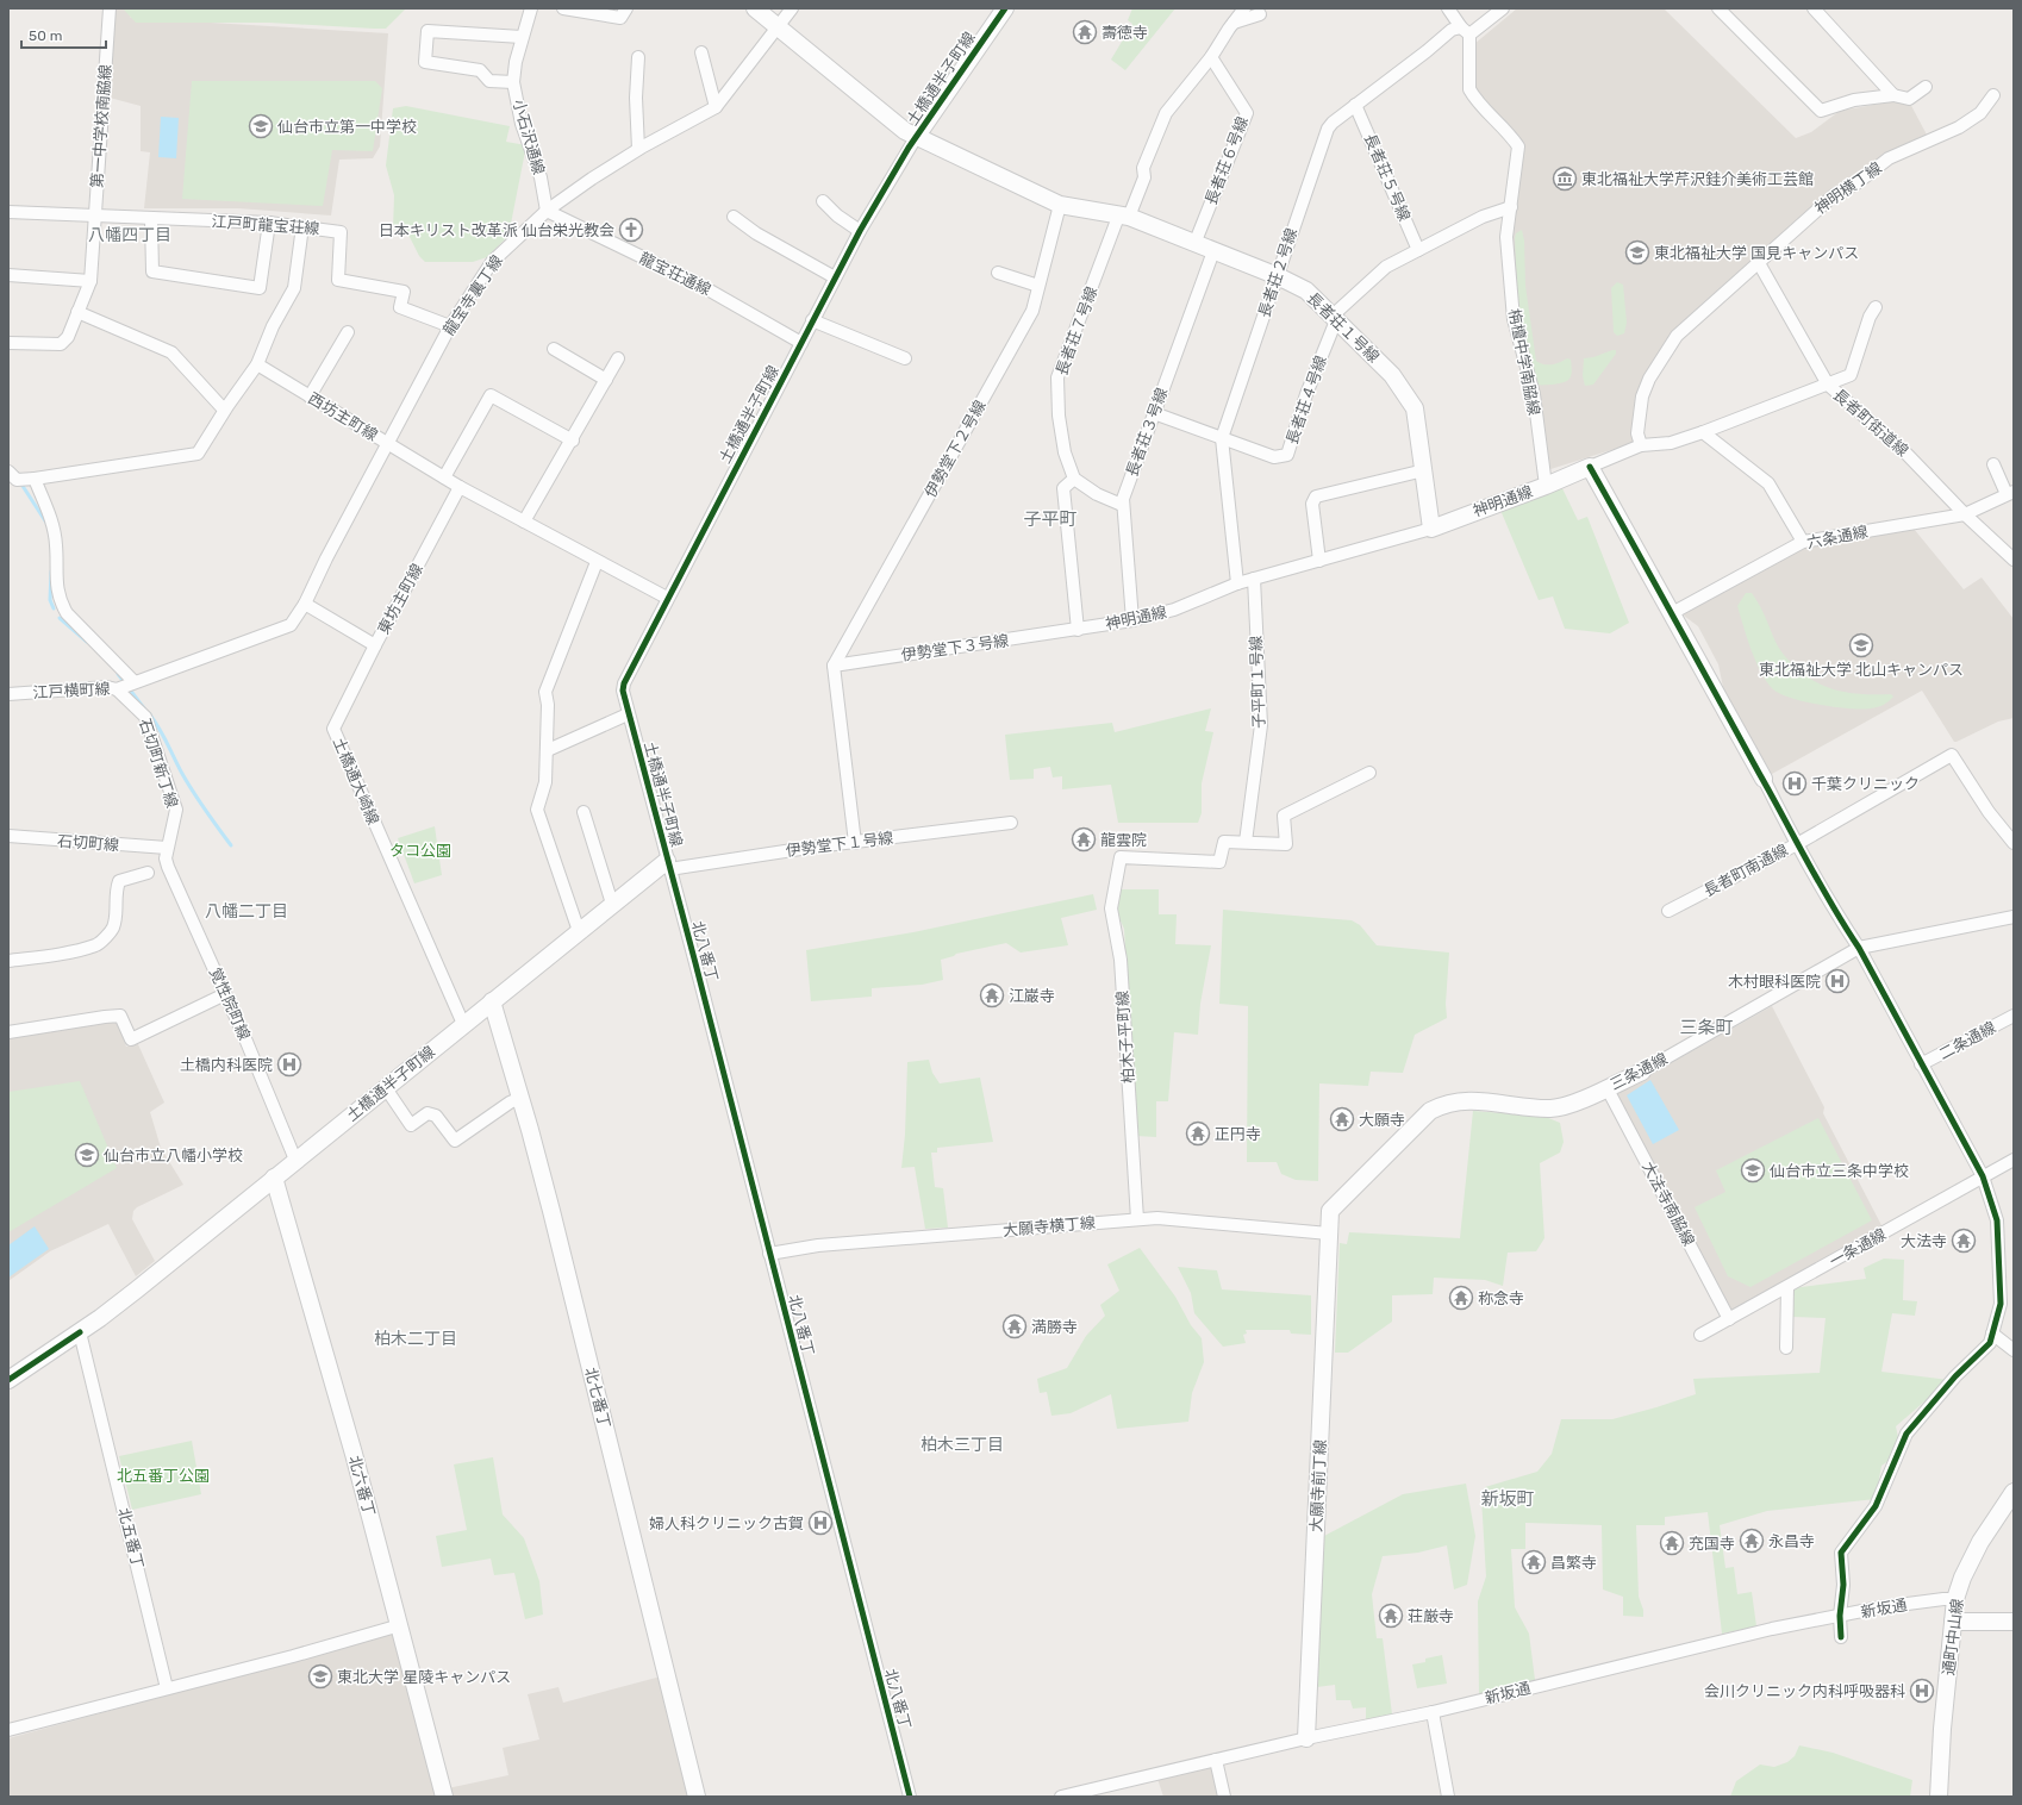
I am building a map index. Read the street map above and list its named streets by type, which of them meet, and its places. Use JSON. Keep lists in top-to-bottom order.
{
  "streets": {
    "street": [
      "土橋通半子町線",
      "第一中学校南脇線",
      "小石沢通線",
      "長者荘６号線",
      "長者荘５号線",
      "神明横丁線",
      "江戸町龍宝荘線",
      "長者荘２号線",
      "龍宝荘通線",
      "龍宝寺裏丁線",
      "長者荘１号線",
      "長者荘７号線",
      "栴檀中学南脇線",
      "長者荘４号線",
      "西坊主町線",
      "長者町街道線",
      "長者荘３号線",
      "伊勢堂下２号線",
      "神明通線",
      "六条通線",
      "東坊主町線",
      "伊勢堂下３号線",
      "子平町１号線",
      "江戸横町線",
      "石切町新丁線",
      "土橋通大崎線",
      "石切町線",
      "伊勢堂下１号線",
      "長者町南通線",
      "北八番丁",
      "覚性院町線",
      "柏木子平町線",
      "二条通線",
      "三条通線",
      "大法寺南脇線",
      "大願寺横丁線",
      "一条通線",
      "北七番丁",
      "北六番丁",
      "大願寺前丁線",
      "北五番丁",
      "新坂通",
      "通町中山線"
    ]
  },
  "crossings": [
    ["土橋通半子町線", "龍宝荘通線"],
    ["土橋通半子町線", "西坊主町線"],
    ["土橋通半子町線", "土橋通大崎線"],
    ["土橋通半子町線", "伊勢堂下１号線"],
    ["土橋通半子町線", "北八番丁"],
    ["土橋通半子町線", "覚性院町線"],
    ["土橋通半子町線", "北七番丁"],
    ["土橋通半子町線", "北六番丁"],
    ["土橋通半子町線", "北五番丁"],
    ["第一中学校南脇線", "江戸町龍宝荘線"],
    ["小石沢通線", "龍宝荘通線"],
    ["小石沢通線", "龍宝寺裏丁線"],
    ["長者荘６号線", "長者荘１号線"],
    ["長者荘６号線", "長者荘７号線"],
    ["長者荘５号線", "長者荘２号線"],
    ["長者荘５号線", "長者荘４号線"],
    ["神明横丁線", "長者町街道線"],
    ["神明横丁線", "神明通線"],
    ["江戸町龍宝荘線", "龍宝寺裏丁線"],
    ["長者荘２号線", "長者荘１号線"],
    ["長者荘２号線", "栴檀中学南脇線"],
    ["長者荘２号線", "長者荘４号線"],
    ["長者荘２号線", "神明通線"],
    ["龍宝荘通線", "龍宝寺裏丁線"],
    ["龍宝寺裏丁線", "西坊主町線"],
    ["龍宝寺裏丁線", "東坊主町線"],
    ["長者荘１号線", "長者荘７号線"],
    ["長者荘１号線", "長者荘４号線"],
    ["長者荘１号線", "長者荘３号線"],
    ["長者荘１号線", "伊勢堂下２号線"],
    ["長者荘１号線", "神明通線"],
    ["栴檀中学南脇線", "長者荘４号線"],
    ["栴檀中学南脇線", "神明通線"],
    ["長者荘４号線", "長者荘３号線"],
    ["西坊主町線", "東坊主町線"],
    ["長者町街道線", "神明通線"],
    ["長者町街道線", "六条通線"],
    ["長者荘３号線", "神明通線"],
    ["伊勢堂下２号線", "伊勢堂下３号線"],
    ["神明通線", "伊勢堂下３号線"],
    ["神明通線", "子平町１号線"],
    ["東坊主町線", "土橋通大崎線"],
    ["子平町１号線", "柏木子平町線"],
    ["江戸横町線", "石切町新丁線"],
    ["石切町新丁線", "石切町線"],
    ["石切町新丁線", "覚性院町線"],
    ["石切町線", "覚性院町線"],
    ["伊勢堂下１号線", "北八番丁"],
    ["北八番丁", "大願寺横丁線"],
    ["柏木子平町線", "大願寺横丁線"],
    ["三条通線", "大法寺南脇線"],
    ["三条通線", "大願寺横丁線"],
    ["三条通線", "大願寺前丁線"],
    ["大法寺南脇線", "一条通線"],
    ["大願寺横丁線", "大願寺前丁線"],
    ["大願寺前丁線", "新坂通"],
    ["新坂通", "通町中山線"]
  ],
  "districts": [
    "八幡四丁目",
    "子平町",
    "八幡二丁目",
    "三条町",
    "柏木二丁目",
    "柏木三丁目",
    "新坂町"
  ],
  "parks": ["タコ公園", "北五番丁公園"],
  "places": {
    "temple": [
      "壽徳寺",
      "龍雲院",
      "江巌寺",
      "大願寺",
      "正円寺",
      "大法寺",
      "称念寺",
      "満勝寺",
      "永昌寺",
      "充国寺",
      "昌繁寺",
      "荘厳寺"
    ],
    "school or university": [
      "仙台市立第一中学校",
      "東北福祉大学 国見キャンパス",
      "東北福祉大学 北山キャンパス",
      "仙台市立八幡小学校",
      "仙台市立三条中学校",
      "東北大学 星陵キャンパス"
    ],
    "museum": ["東北福祉大学芹沢銈介美術工芸館"],
    "church": ["日本キリスト改革派 仙台栄光教会"],
    "hospital": [
      "千葉クリニック",
      "木村眼科医院",
      "土橋内科医院",
      "婦人科クリニック古賀",
      "会川クリニック内科呼吸器科"
    ]
  },
  "scale_bar": "50 m"
}
